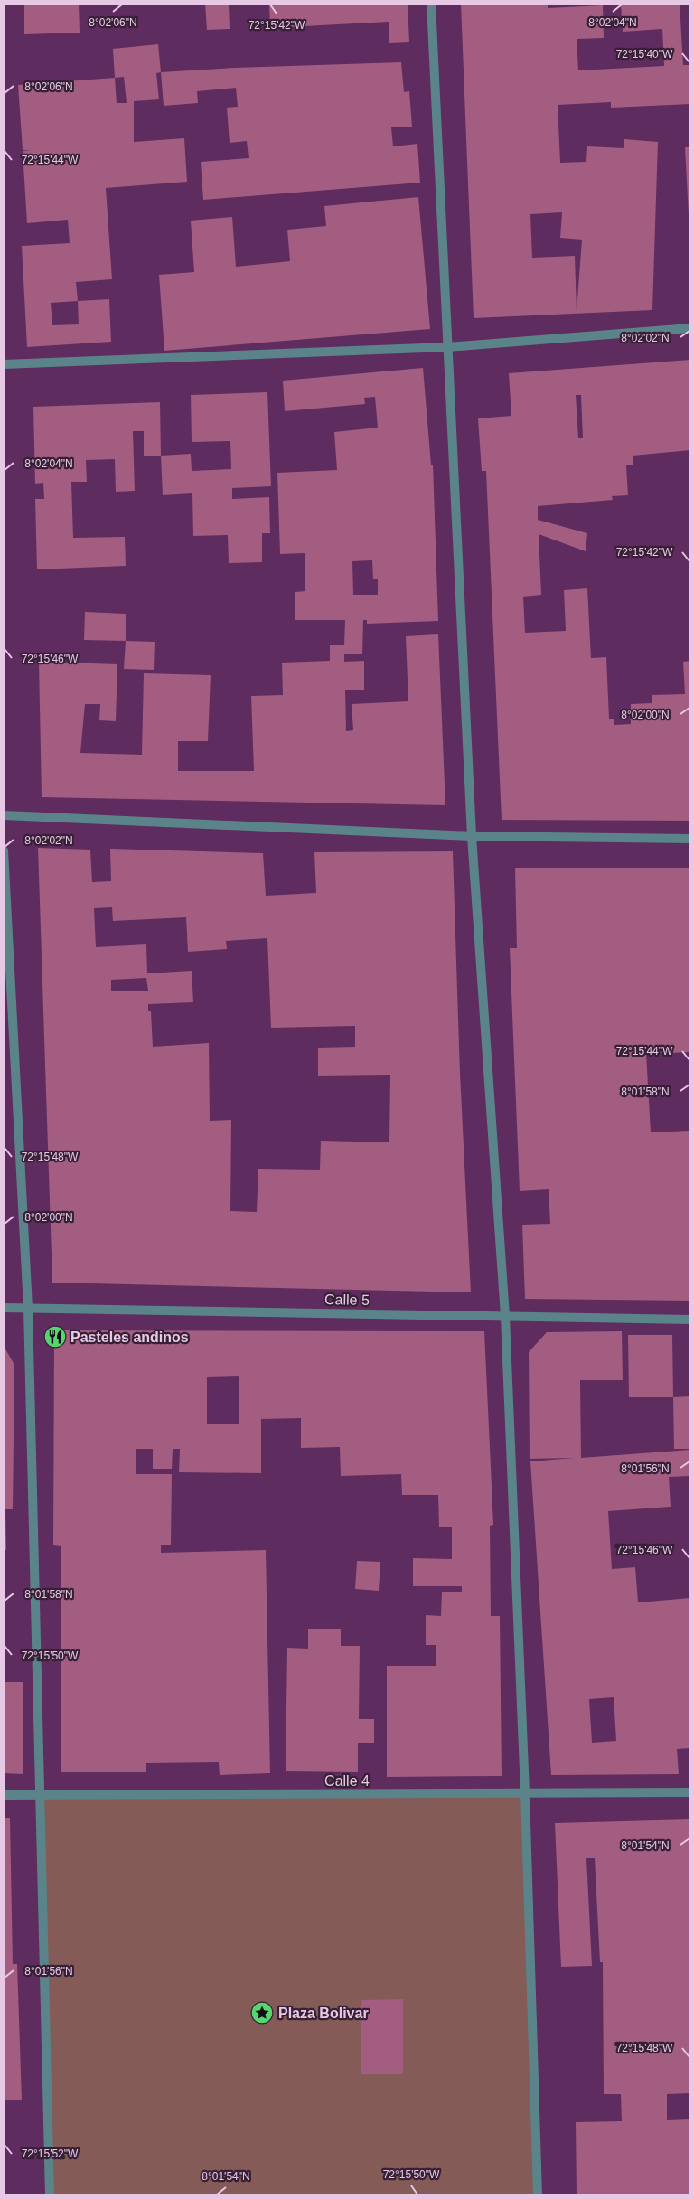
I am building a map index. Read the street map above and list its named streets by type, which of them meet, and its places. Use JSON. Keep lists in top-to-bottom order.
{
  "streets": {
    "street": ["Calle 5", "Calle 4"]
  },
  "places": {
    "restaurant": ["Pasteles andinos"],
    "place": ["Plaza Bolivar"]
  },
  "coordinates": [
    "8°02'06\"N",
    "8°02'04\"N",
    "72°15'42\"W",
    "72°15'40\"W",
    "72°15'44\"W",
    "8°02'02\"N",
    "72°15'46\"W",
    "8°02'00\"N",
    "8°01'58\"N",
    "72°15'48\"W",
    "8°01'56\"N",
    "72°15'50\"W",
    "8°01'54\"N",
    "72°15'52\"W"
  ]
}
